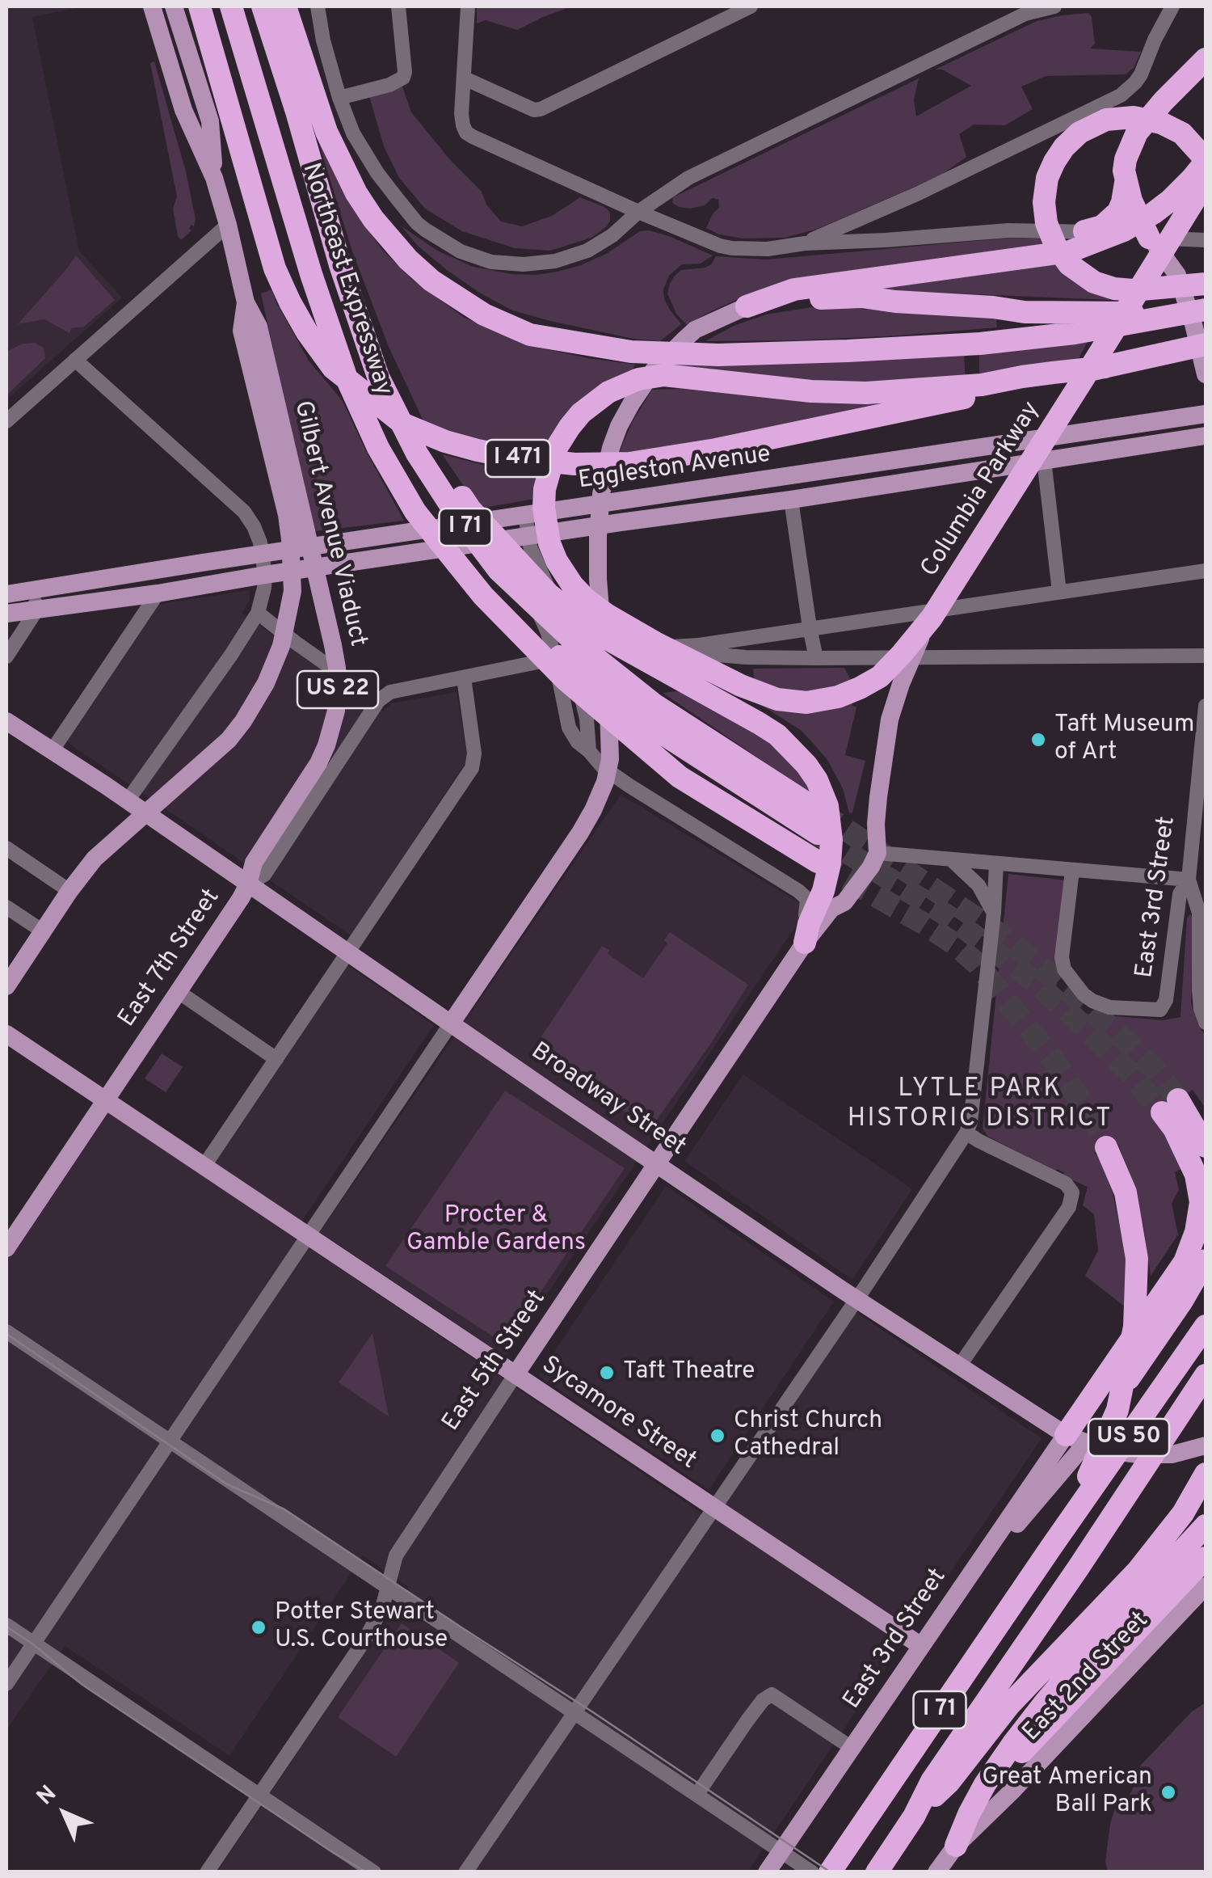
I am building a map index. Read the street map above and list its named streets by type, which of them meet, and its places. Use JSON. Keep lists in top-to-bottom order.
{
  "streets": {
    "highway": [
      "Northeast Expressway",
      "I 471",
      "Columbia Parkway",
      "I 71",
      "US 50"
    ],
    "main road": [
      "Eggleston Avenue",
      "Gilbert Avenue Viaduct",
      "US 22",
      "East 3rd Street",
      "East 7th Street",
      "Broadway Street",
      "East 5th Street",
      "Sycamore Street",
      "East 2nd Street"
    ]
  },
  "crossings": [
    ["Columbia Parkway", "East 5th Street"],
    ["Gilbert Avenue Viaduct", "US 22"],
    ["Gilbert Avenue Viaduct", "East 7th Street"],
    ["Gilbert Avenue Viaduct", "Broadway Street"],
    ["I 71", "US 50"],
    ["US 22", "Broadway Street"],
    ["East 3rd Street", "Broadway Street"],
    ["East 3rd Street", "Sycamore Street"],
    ["East 7th Street", "Broadway Street"],
    ["East 7th Street", "Sycamore Street"],
    ["Broadway Street", "East 5th Street"],
    ["East 5th Street", "Sycamore Street"]
  ],
  "districts": ["LYTLE PARK HISTORIC DISTRICT"],
  "parks": ["Procter & Gamble Gardens"],
  "places": [
    "Taft Museum of Art",
    "Taft Theatre",
    "Christ Church Cathedral",
    "Potter Stewart U.S. Courthouse",
    "Great American Ball Park"
  ],
  "north": "top left"
}
